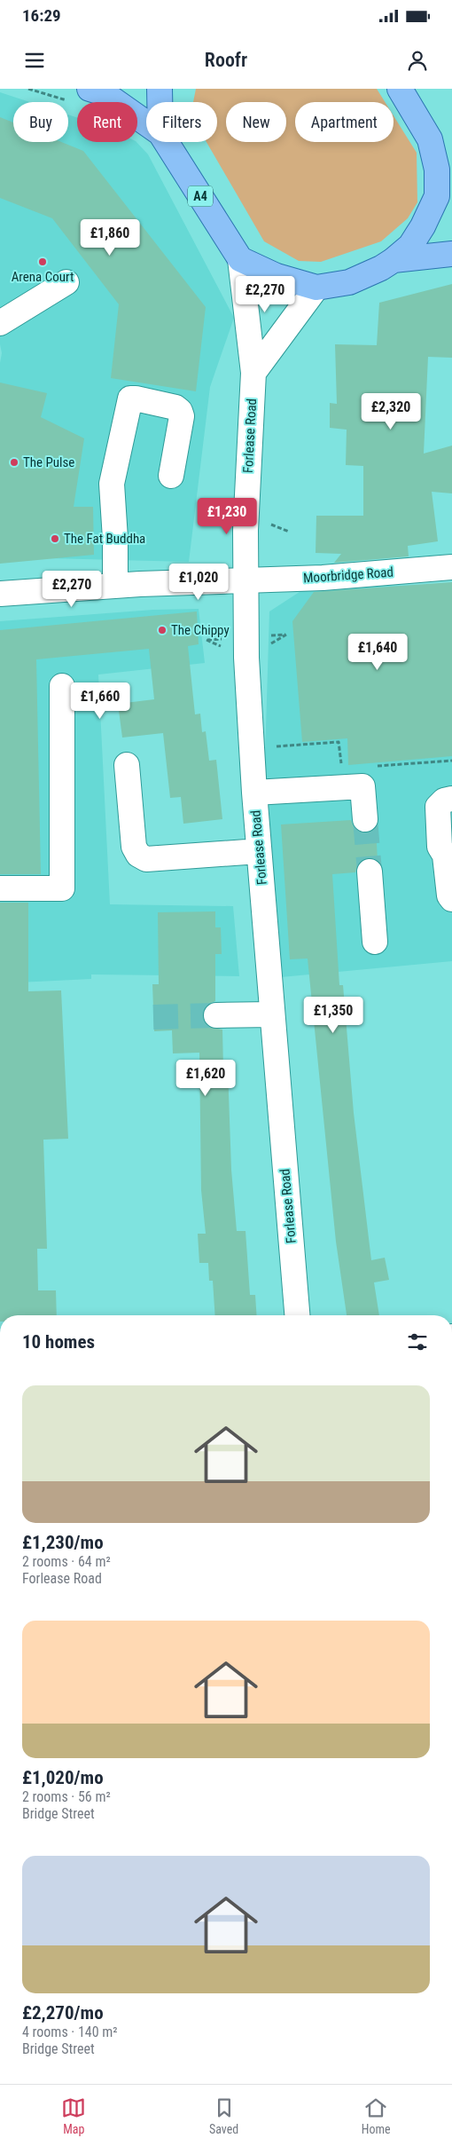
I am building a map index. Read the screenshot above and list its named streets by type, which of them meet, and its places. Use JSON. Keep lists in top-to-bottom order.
{
  "streets": {
    "main road": ["A4"],
    "street": ["Forlease Road", "Moorbridge Road"]
  },
  "crossings": [
    ["A4", "Forlease Road"],
    ["Forlease Road", "Moorbridge Road"]
  ],
  "places": [
    "Arena Court",
    "The Pulse",
    "The Fat Buddha",
    "The Chippy"
  ],
  "page": {
    "status": "16:29",
    "header": "Roofr",
    "chip": [
      "Buy",
      "Rent",
      "Filters",
      "New",
      "Apartment"
    ],
    "price": [
      "£1,860",
      "£2,270",
      "£2,320",
      "£1,230",
      "£1,020",
      "£2,270",
      "£1,640",
      "£1,660",
      "£1,350",
      "£1,620"
    ],
    "heading": "10 homes",
    "list": [
      {
        "name": "£1,230/mo",
        "note": "2 rooms · 64 m² · Forlease Road"
      },
      {
        "name": "£1,020/mo",
        "note": "2 rooms · 56 m² · Bridge Street"
      },
      {
        "name": "£2,270/mo",
        "note": "4 rooms · 140 m² · Bridge Street"
      }
    ],
    "tabs": ["Map", "Saved", "Home"]
  }
}
